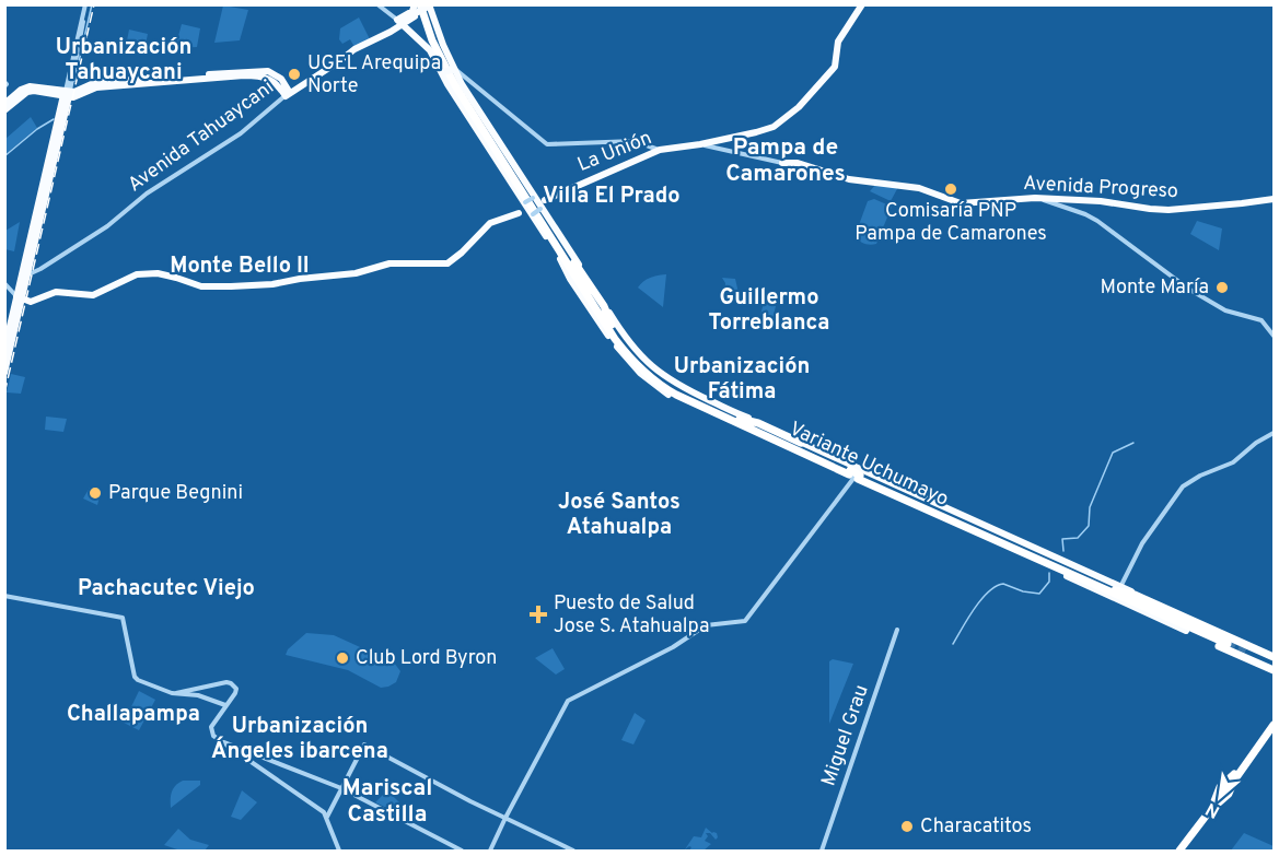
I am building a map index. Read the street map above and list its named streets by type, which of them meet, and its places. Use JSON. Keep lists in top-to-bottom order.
{
  "streets": {
    "highway": ["Variante Uchumayo"],
    "main road": ["Avenida Tahuaycani", "La Unión", "Avenida Progreso"],
    "street": ["Miguel Grau"]
  },
  "crossings": [
    ["Avenida Tahuaycani", "Variante Uchumayo"]
  ],
  "districts": [
    "Urbanización Tahuaycani",
    "Pampa de Camarones",
    "Villa El Prado",
    "Monte Bello II",
    "Guillermo Torreblanca",
    "Urbanización Fátima",
    "José Santos Atahualpa",
    "Pachacutec Viejo",
    "Challapampa",
    "Urbanización Ángeles ibarcena",
    "Mariscal Castilla"
  ],
  "places": {
    "other": [
      "UGEL Arequipa Norte",
      "Comisaría PNP Pampa de Camarones",
      "Monte María",
      "Parque Begnini",
      "Club Lord Byron",
      "Characatitos"
    ],
    "health": ["Puesto de Salud Jose S. Atahualpa"]
  },
  "north": "bottom left"
}
